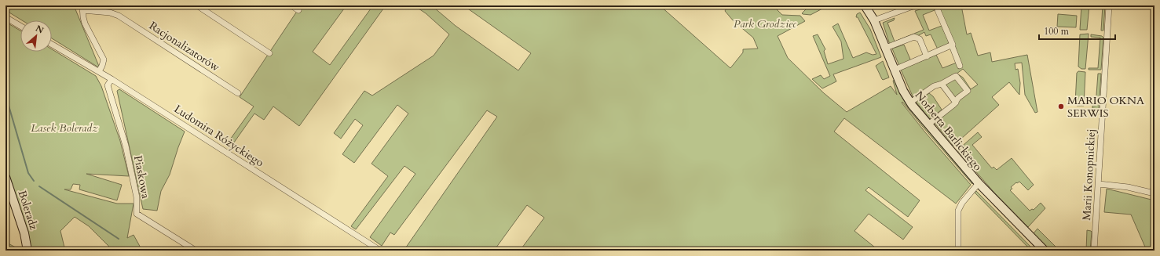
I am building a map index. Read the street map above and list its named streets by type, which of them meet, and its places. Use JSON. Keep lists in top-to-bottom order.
{
  "streets": {
    "street": [
      "Racjonalizatorów",
      "Norberta Barlickiego",
      "Ludomira Różyckiego",
      "Marii Konopnickiej",
      "Piaskowa",
      "Boleradz"
    ]
  },
  "crossings": [
    ["Ludomira Różyckiego", "Piaskowa"]
  ],
  "parks": ["Park Grodziec", "Lasek Boleradz"],
  "places": ["MARIO OKNA SERWIS"],
  "scale_bar": "100 m",
  "north": "top right"
}
